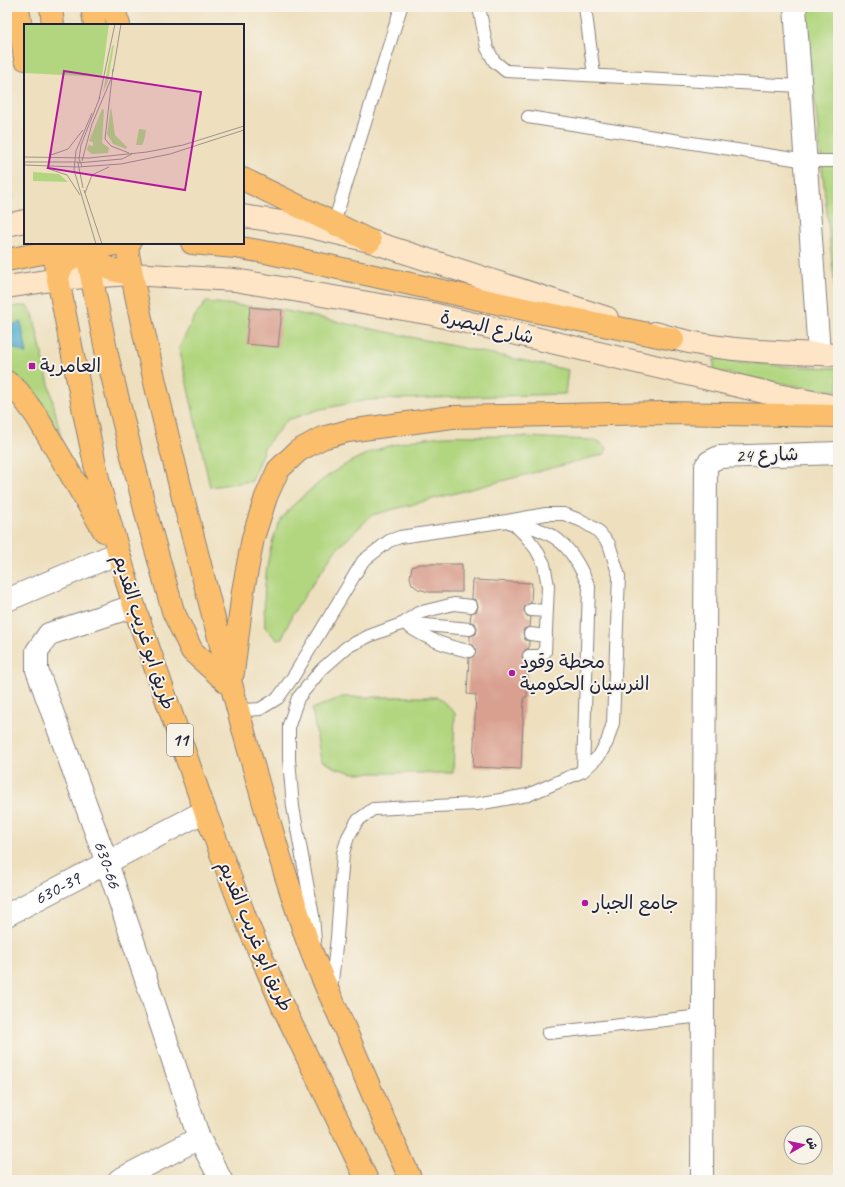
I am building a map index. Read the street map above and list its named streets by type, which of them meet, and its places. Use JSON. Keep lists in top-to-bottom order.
{
  "streets": {
    "highway": ["طريق ابو غريب القديم", "11"],
    "main road": ["شارع البصرة"],
    "street": ["شارع 24", "630-66", "630-39"]
  },
  "crossings": [
    ["شارع البصرة", "طريق ابو غريب القديم"],
    ["طريق ابو غريب القديم", "630-66"],
    ["طريق ابو غريب القديم", "630-39"],
    ["630-66", "630-39"]
  ],
  "places": {
    "transit": ["العامرية"],
    "other": ["محطة وقود النرسيان الحكومية", "جامع الجبار"]
  },
  "north": "right"
}
